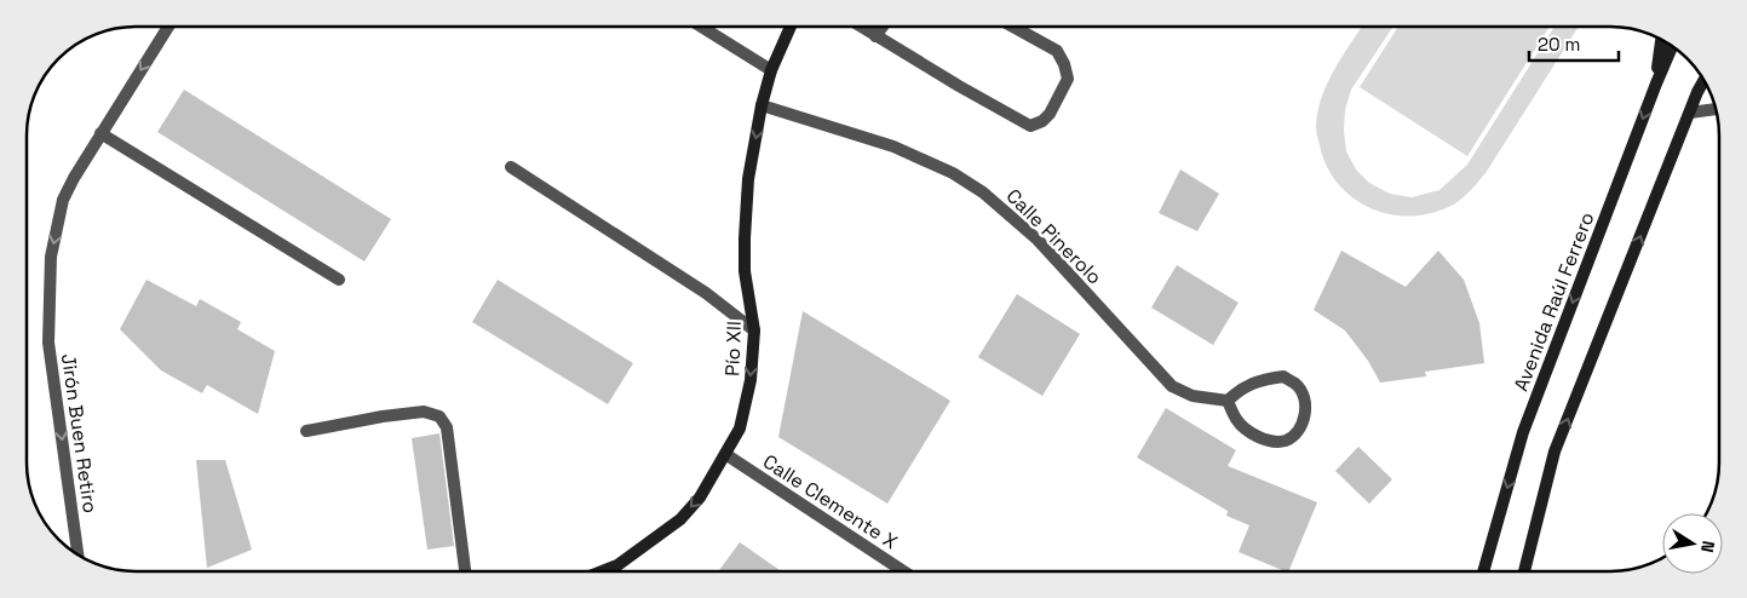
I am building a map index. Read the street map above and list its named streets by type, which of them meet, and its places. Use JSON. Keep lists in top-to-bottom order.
{
  "streets": {
    "main road": ["Avenida Raúl Ferrero", "Pío XII"],
    "street": ["Calle Pinerolo", "Jirón Buen Retiro", "Calle Clemente X"]
  },
  "crossings": [
    ["Calle Pinerolo", "Pío XII"],
    ["Pío XII", "Calle Clemente X"]
  ],
  "one_way": ["Pío XII", "Jirón Buen Retiro"],
  "scale_bar": "20 m",
  "north": "right"
}
